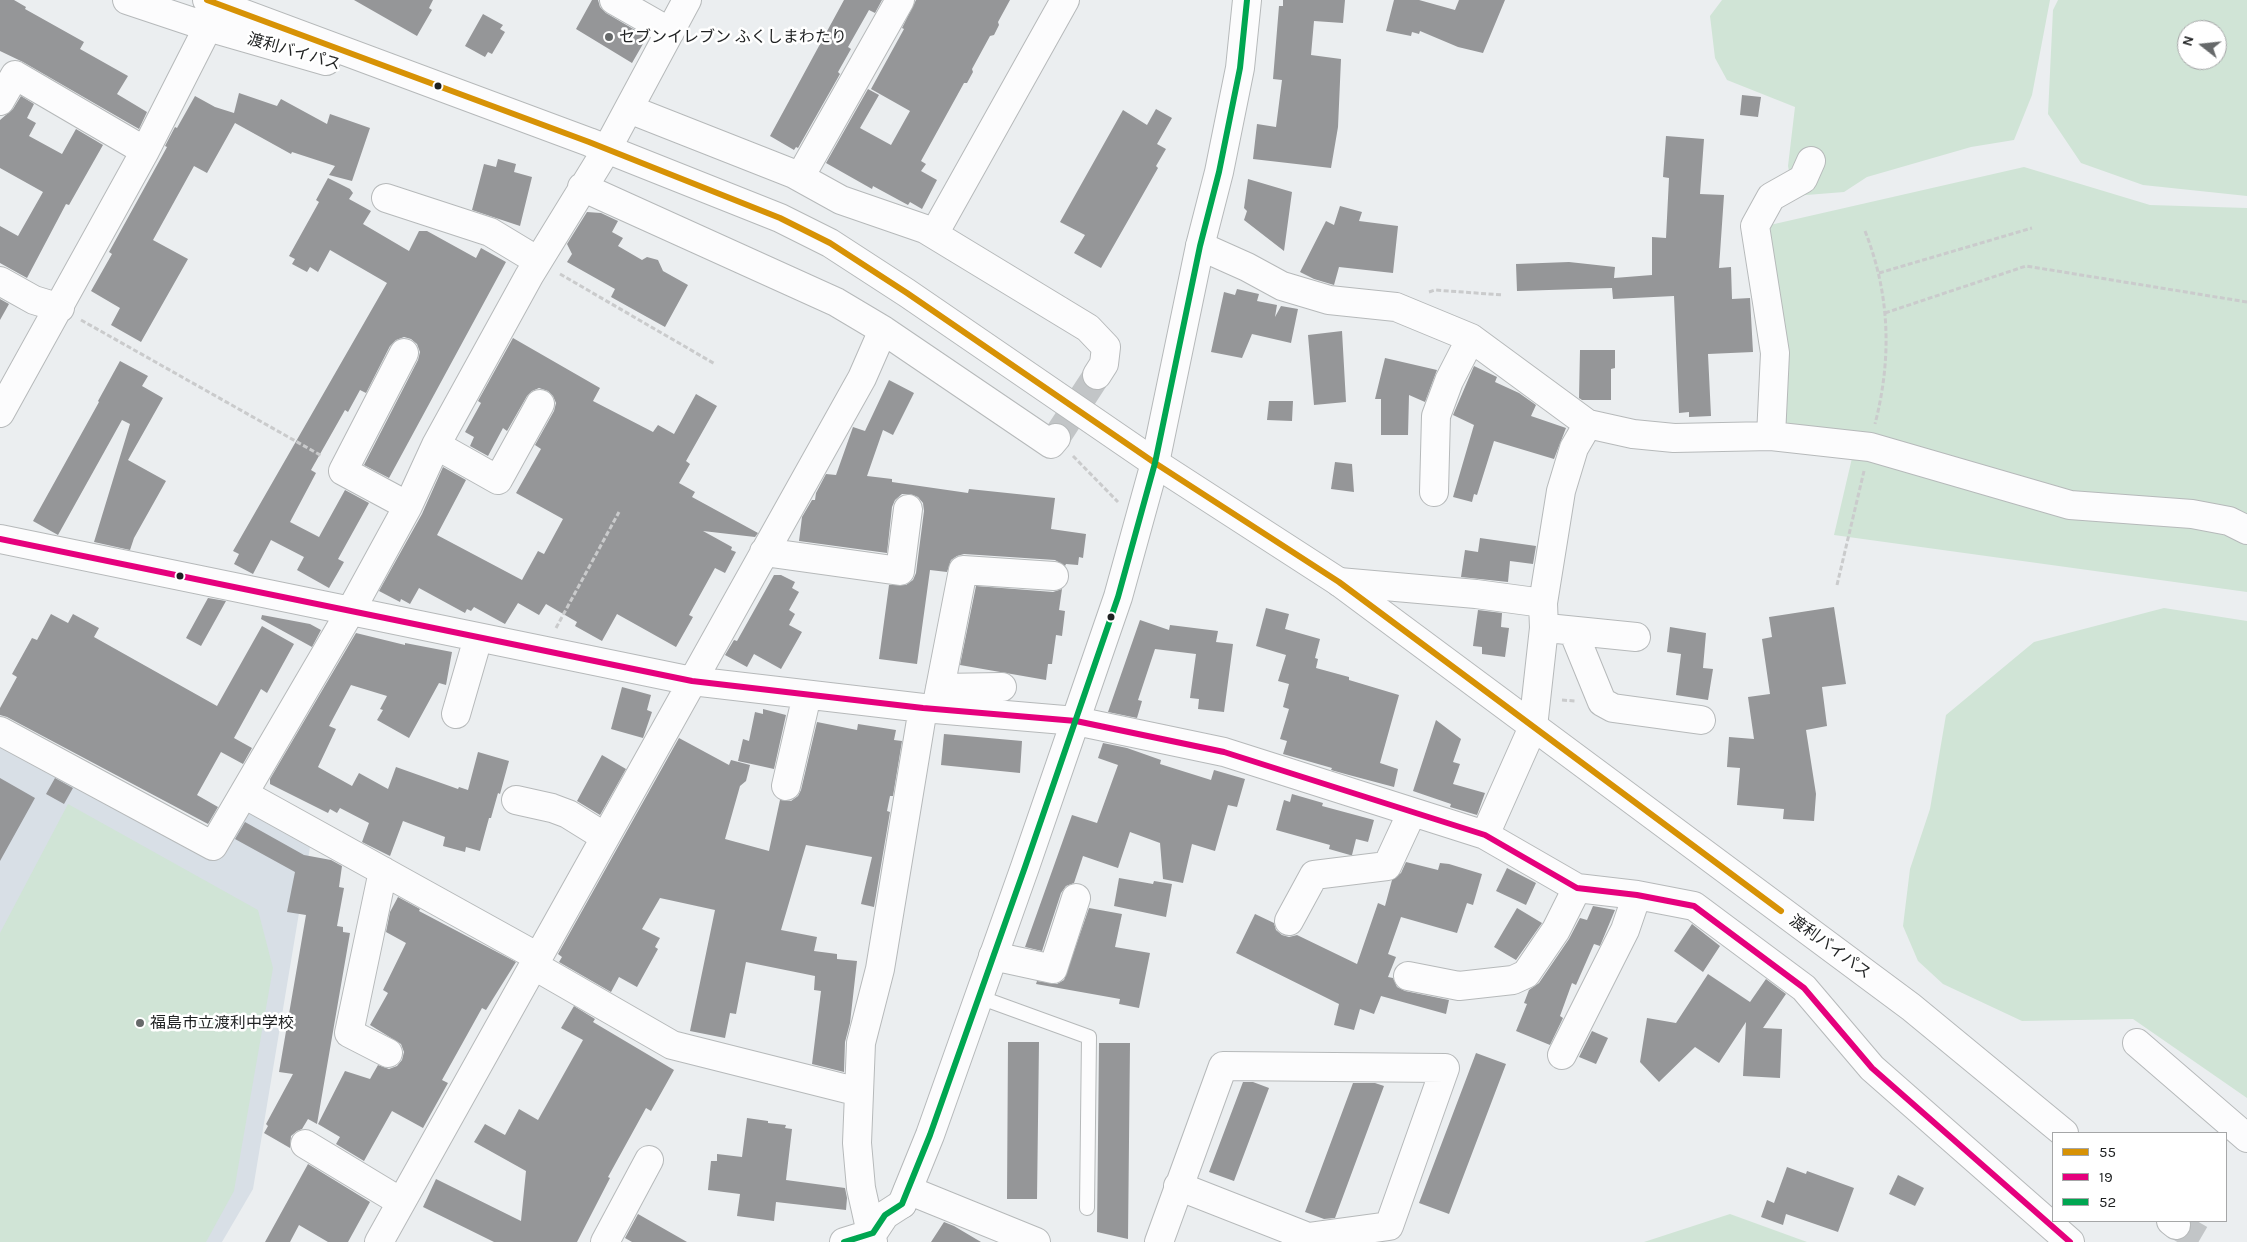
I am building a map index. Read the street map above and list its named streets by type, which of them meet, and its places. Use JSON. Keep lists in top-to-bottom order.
{
  "streets": {
    "main road": ["渡利バイパス"]
  },
  "places": ["セブンイレブン ふくしまわたり", "福島市立渡利中学校"],
  "lines": ["transit line 55", "transit line 52", "transit line 19"],
  "legend": ["55", "19", "52"],
  "north": "left"
}
